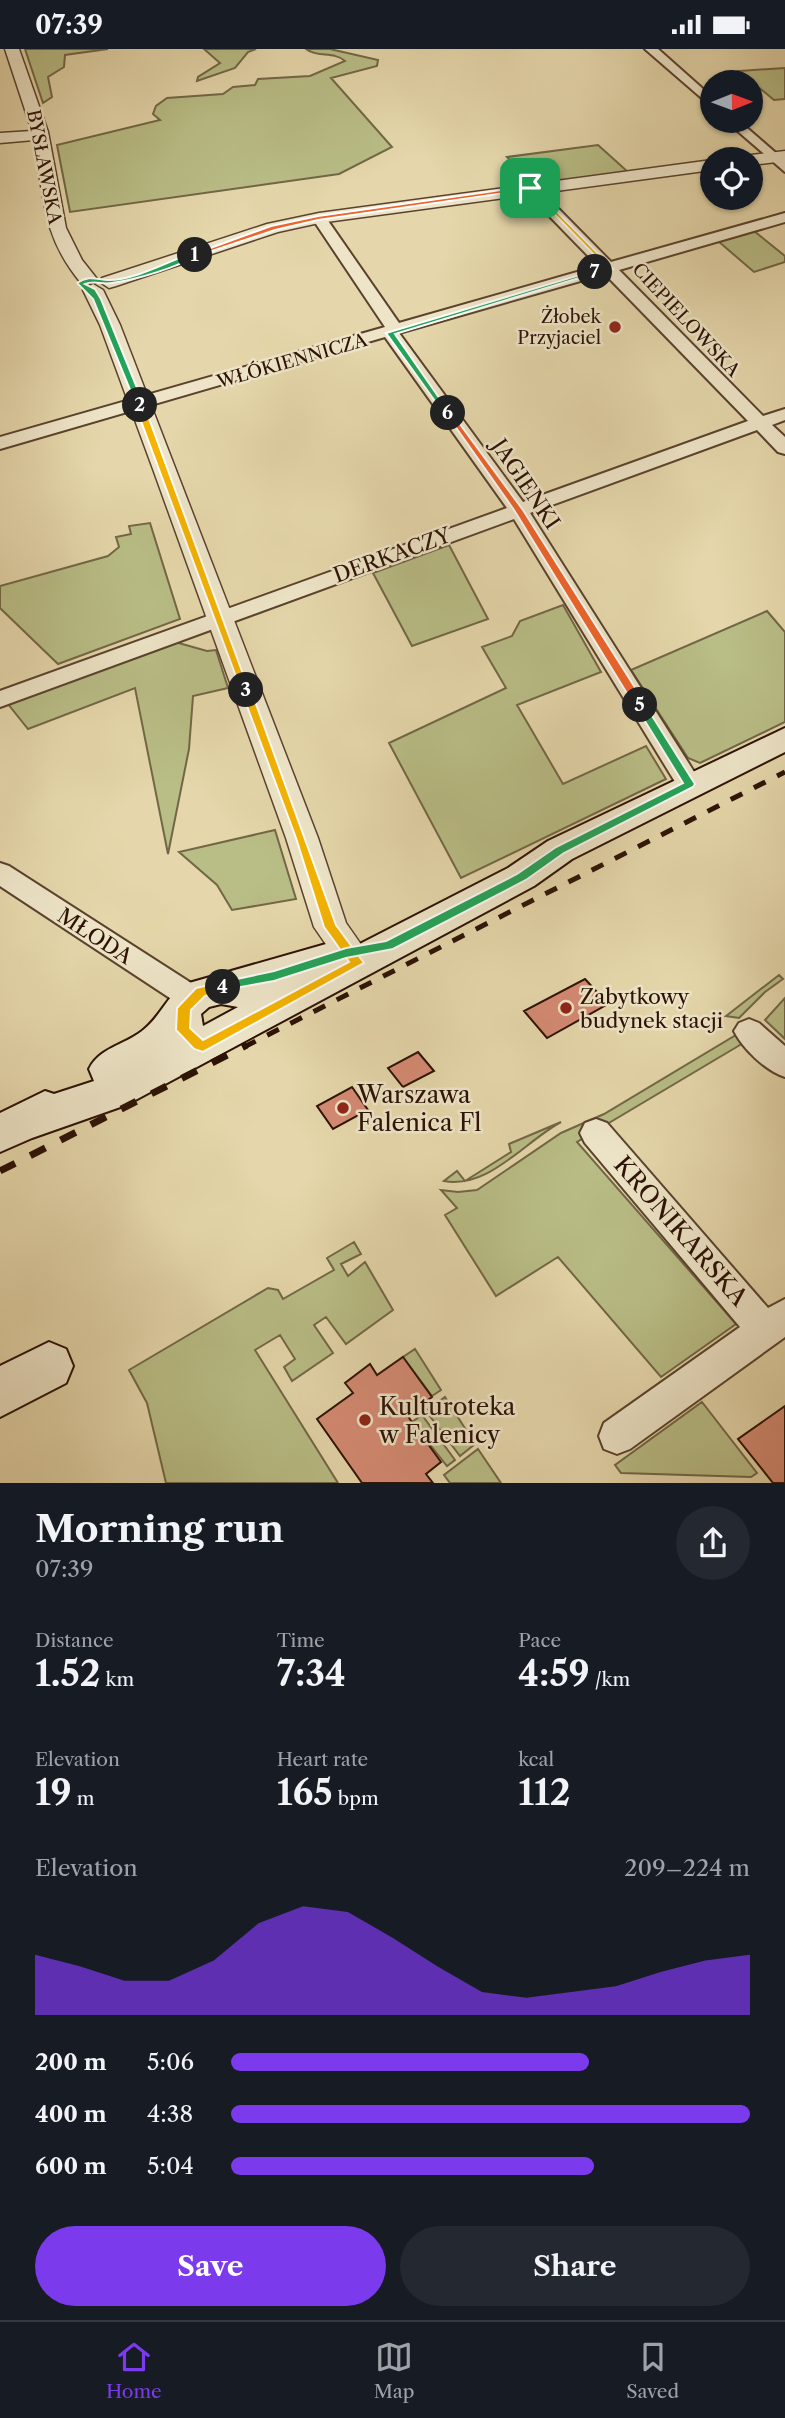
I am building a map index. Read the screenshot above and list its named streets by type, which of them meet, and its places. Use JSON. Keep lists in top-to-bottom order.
{
  "streets": {
    "street": [
      "BYSŁAWSKA",
      "CIEPIELOWSKA",
      "WŁÓKIENNICZA",
      "JAGIENKI",
      "DERKACZY",
      "MŁODA",
      "KRONIKARSKA"
    ]
  },
  "crossings": [
    ["BYSŁAWSKA", "WŁÓKIENNICZA"],
    ["BYSŁAWSKA", "DERKACZY"],
    ["CIEPIELOWSKA", "WŁÓKIENNICZA"],
    ["CIEPIELOWSKA", "DERKACZY"],
    ["WŁÓKIENNICZA", "JAGIENKI"],
    ["JAGIENKI", "DERKACZY"]
  ],
  "places": [
    "Żłobek Przyjaciel",
    "Zabytkowy budynek stacji",
    "Warszawa Falenica Fl",
    "Kulturoteka w Falenicy"
  ],
  "north": "right",
  "page": {
    "status": "07:39",
    "pins": [
      "1",
      "7",
      "2",
      "6",
      "3",
      "5",
      "4"
    ],
    "heading": ["Morning run", "07:39"],
    "stats": [
      ["Distance", "1.52 km"],
      ["Time", "7:34"],
      ["Pace", "4:59 /km"],
      ["Elevation", "19 m"],
      ["Heart rate", "165 bpm"],
      ["kcal", "112"]
    ],
    "chart": ["Elevation", "209–224 m"],
    "list": [
      {
        "name": "200 m",
        "note": "5:06"
      },
      {
        "name": "400 m",
        "note": "4:38"
      },
      {
        "name": "600 m",
        "note": "5:04"
      }
    ],
    "buttons": ["Save", "Share"],
    "tabs": ["Home", "Map", "Saved"]
  }
}
